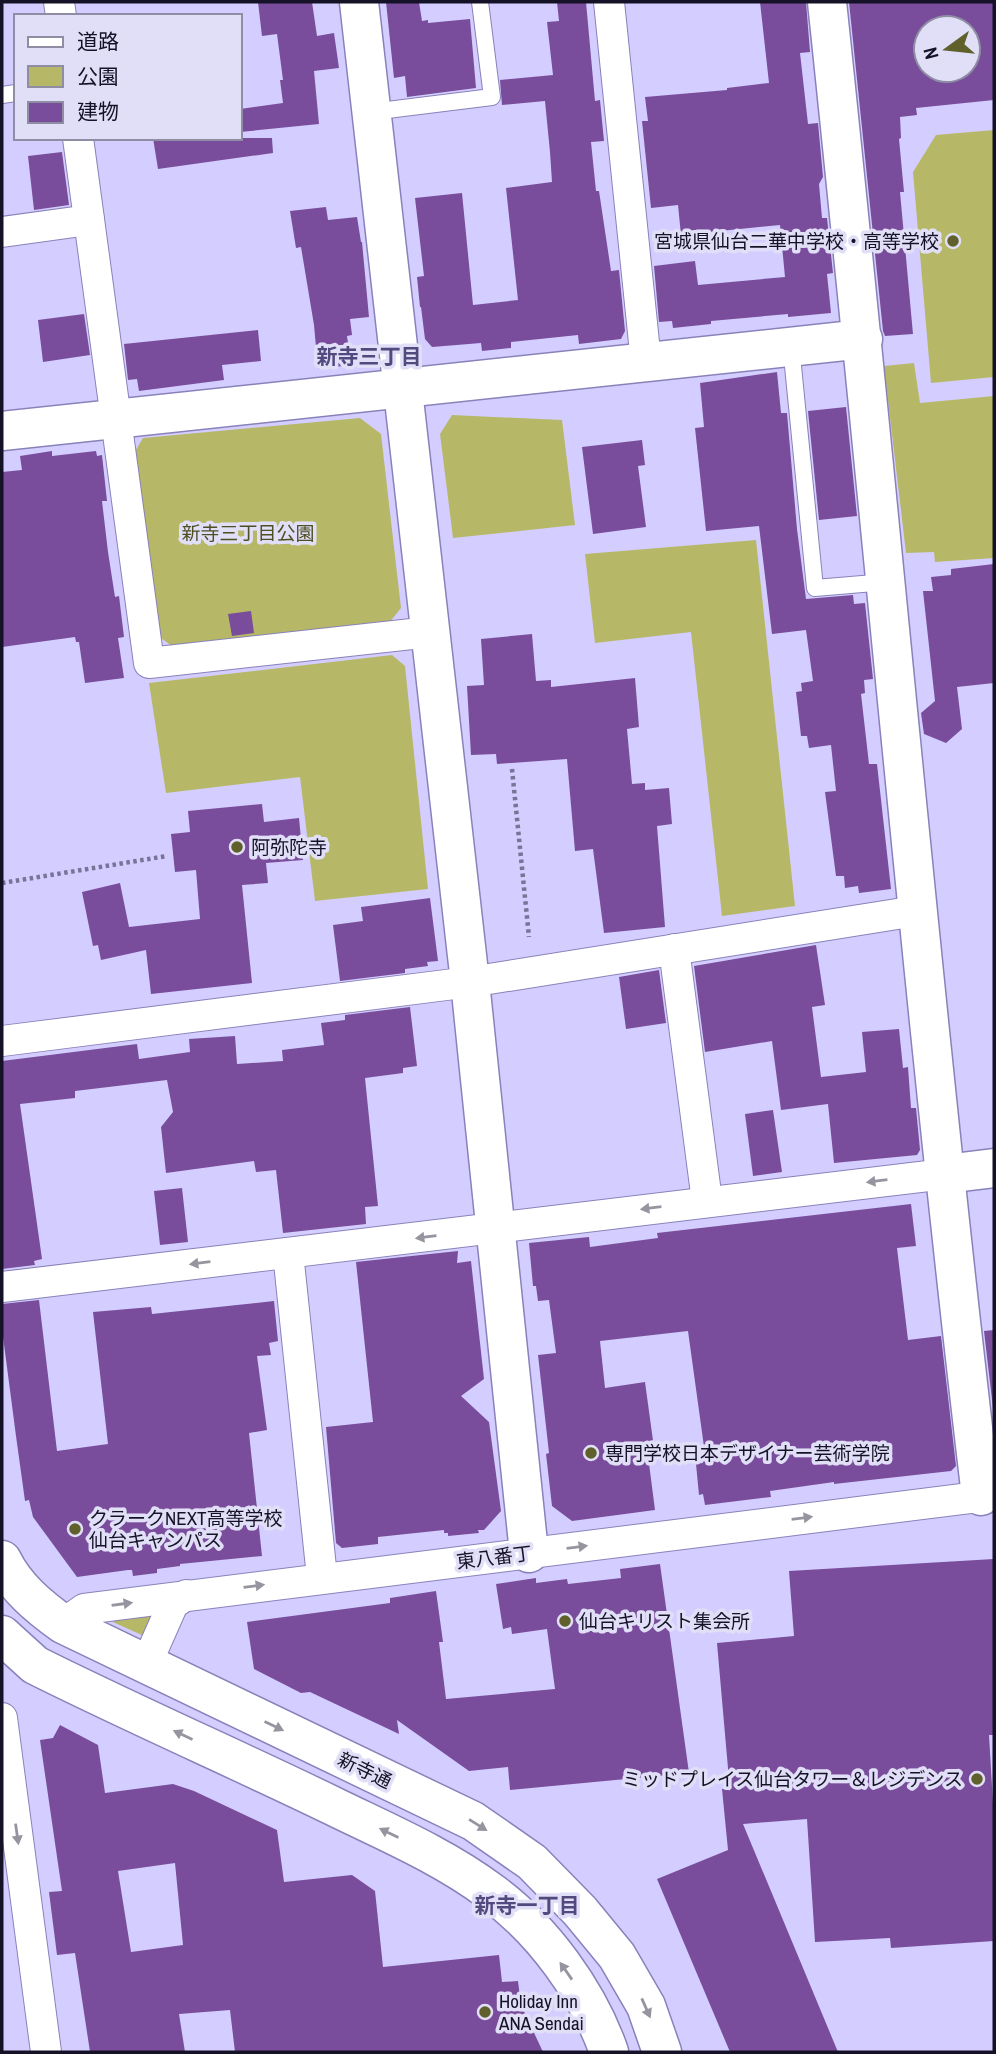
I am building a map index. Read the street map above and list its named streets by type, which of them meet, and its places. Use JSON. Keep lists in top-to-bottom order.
{
  "streets": {
    "street": ["東八番丁", "新寺通"]
  },
  "crossings": [
    ["東八番丁", "新寺通"]
  ],
  "one_way": ["東八番丁"],
  "districts": ["新寺三丁目", "新寺一丁目"],
  "parks": ["新寺三丁目公園"],
  "places": [
    "宮城県仙台二華中学校・高等学校",
    "阿弥陀寺",
    "専門学校日本デザイナー芸術学院",
    "クラークNEXT高等学校 仙台キャンパス",
    "仙台キリスト集会所",
    "ミッドプレイス仙台タワー＆レジデンス",
    "Holiday Inn ANA Sendai"
  ],
  "legend": ["道路", "公園", "建物"],
  "north": "left"
}
